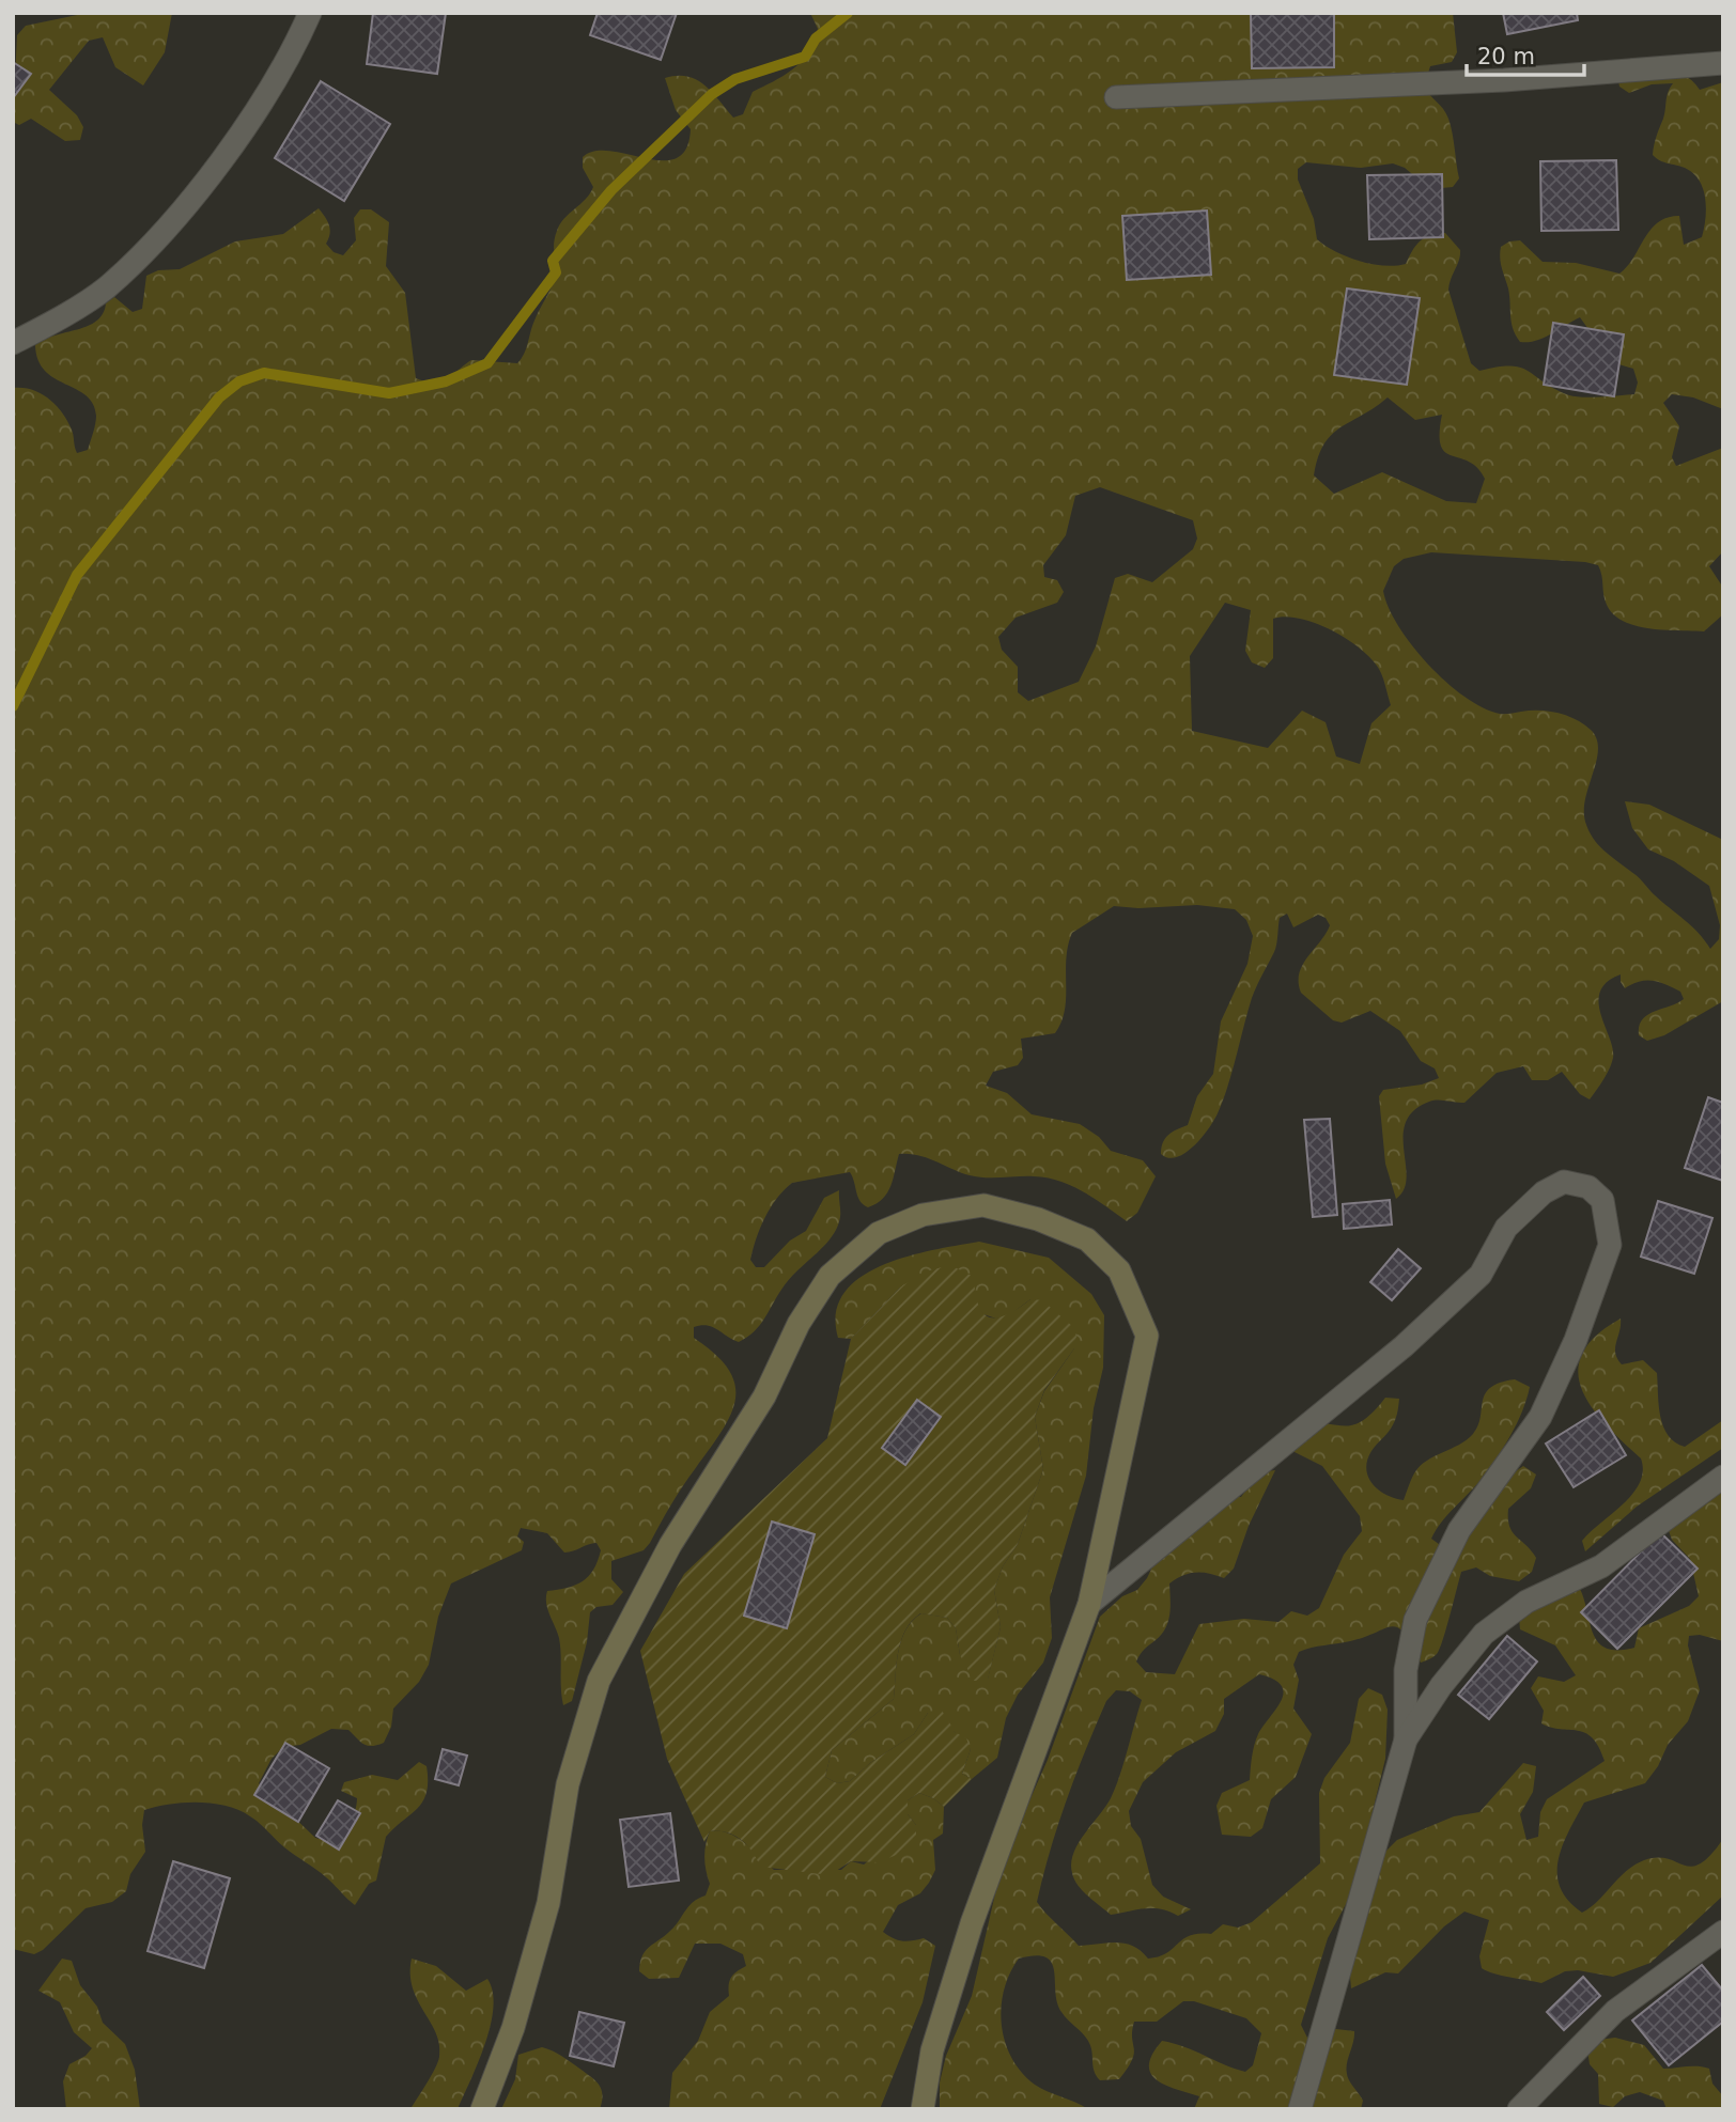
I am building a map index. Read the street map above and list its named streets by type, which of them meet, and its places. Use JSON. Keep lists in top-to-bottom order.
{
  "scale_bar": "20 m"
}
